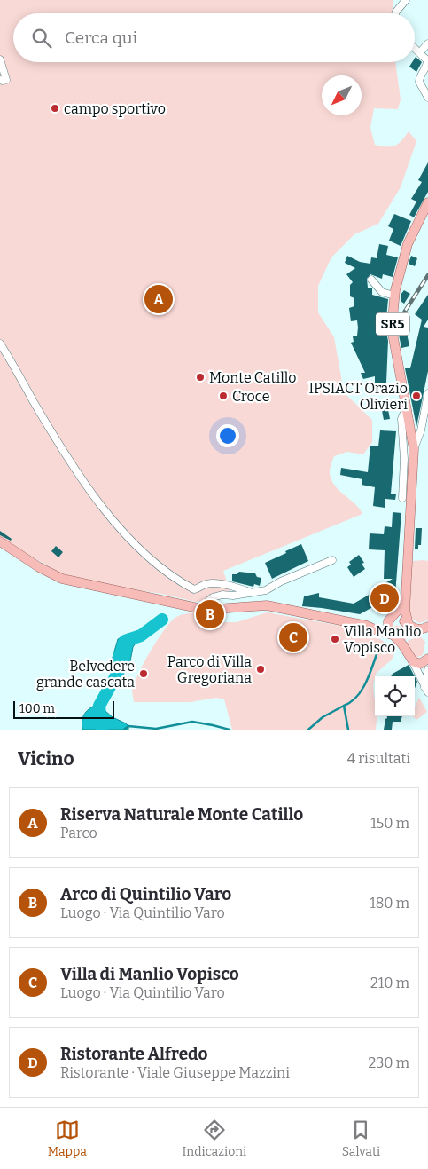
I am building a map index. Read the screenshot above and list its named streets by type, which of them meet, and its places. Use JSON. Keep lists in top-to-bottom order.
{
  "streets": {
    "main road": ["SR5"]
  },
  "places": [
    "campo sportivo",
    "Monte Catillo",
    "Croce",
    "IPSIACT Orazio Olivieri",
    "Villa Manlio Vopisco",
    "Parco di Villa Gregoriana",
    "Belvedere grande cascata"
  ],
  "scale_bar": "100 m",
  "north": "bottom left",
  "page": {
    "search": "Cerca qui",
    "pins": [
      "A",
      "D",
      "B",
      "C"
    ],
    "scale": "100 m",
    "heading": ["Vicino", "4 risultati"],
    "list": [
      {
        "mark": "A",
        "name": "Riserva Naturale Monte Catillo",
        "note": "Parco",
        "value": "150 m"
      },
      {
        "mark": "B",
        "name": "Arco di Quintilio Varo",
        "note": "Luogo · Via Quintilio Varo",
        "value": "180 m"
      },
      {
        "mark": "C",
        "name": "Villa di Manlio Vopisco",
        "note": "Luogo · Via Quintilio Varo",
        "value": "210 m"
      },
      {
        "mark": "D",
        "name": "Ristorante Alfredo",
        "note": "Ristorante · Viale Giuseppe Mazzini",
        "value": "230 m"
      }
    ],
    "nav": ["Mappa", "Indicazioni", "Salvati"]
  }
}
